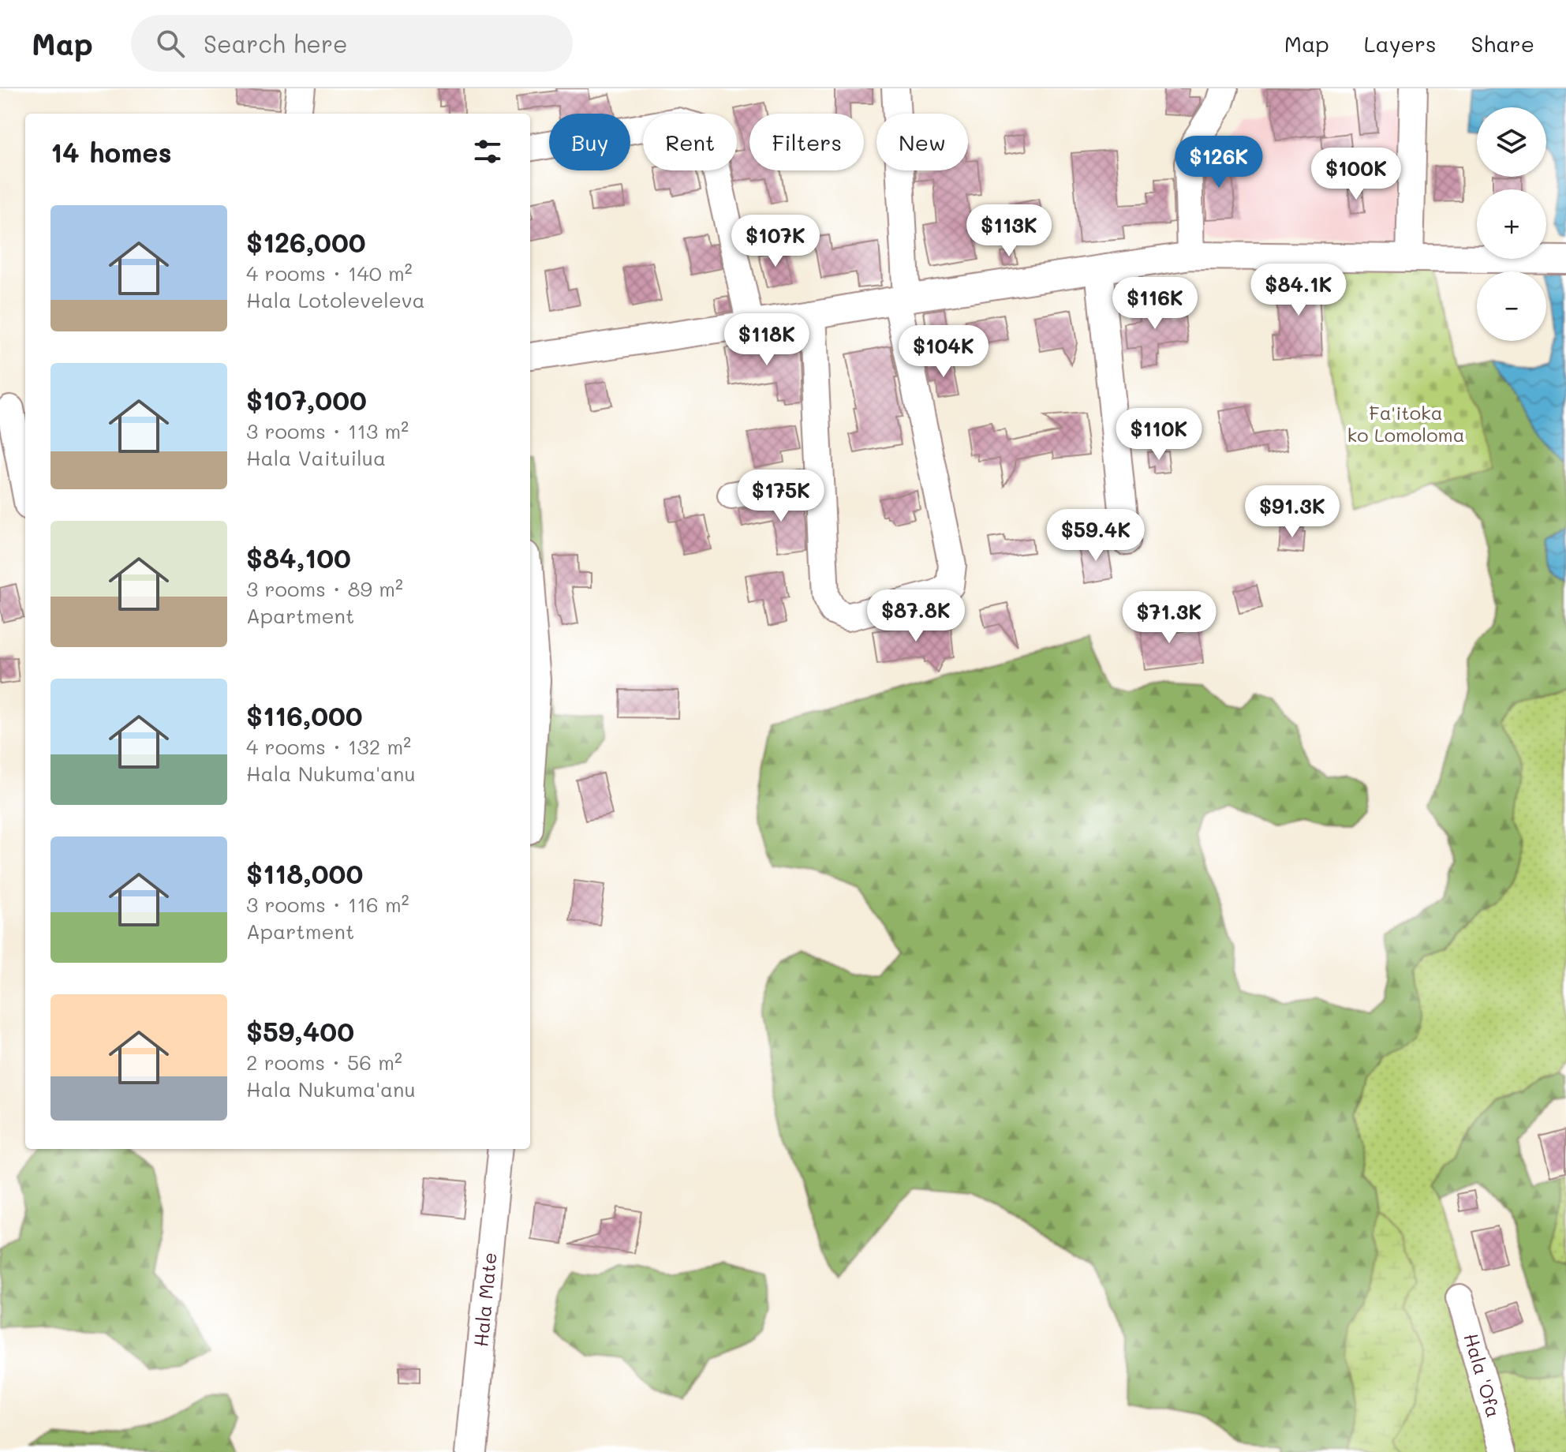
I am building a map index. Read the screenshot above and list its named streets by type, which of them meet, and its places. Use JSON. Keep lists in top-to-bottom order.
{
  "streets": {
    "street": ["Hala Mate", "Hala 'Ofa"]
  },
  "parks": ["Fa'itoka ko Lomoloma"],
  "page": {
    "header": "Map",
    "search": "Search here",
    "nav": ["Map", "Layers", "Share"],
    "map_buttons": ["+", "−"],
    "chip": [
      "Buy",
      "Rent",
      "Filters",
      "New"
    ],
    "heading": "14 homes",
    "price": [
      "$126K",
      "$100K",
      "$113K",
      "$107K",
      "$84.1K",
      "$116K",
      "$118K",
      "$104K",
      "$110K",
      "$175K",
      "$91.3K",
      "$59.4K",
      "$87.8K",
      "$71.3K"
    ],
    "list": [
      {
        "name": "$126,000",
        "note": "4 rooms · 140 m² · Hala Lotoleveleva"
      },
      {
        "name": "$107,000",
        "note": "3 rooms · 113 m² · Hala Vaituilua"
      },
      {
        "name": "$84,100",
        "note": "3 rooms · 89 m² · Apartment"
      },
      {
        "name": "$116,000",
        "note": "4 rooms · 132 m² · Hala Nukuma'anu"
      },
      {
        "name": "$118,000",
        "note": "3 rooms · 116 m² · Apartment"
      },
      {
        "name": "$59,400",
        "note": "2 rooms · 56 m² · Hala Nukuma'anu"
      }
    ]
  }
}
